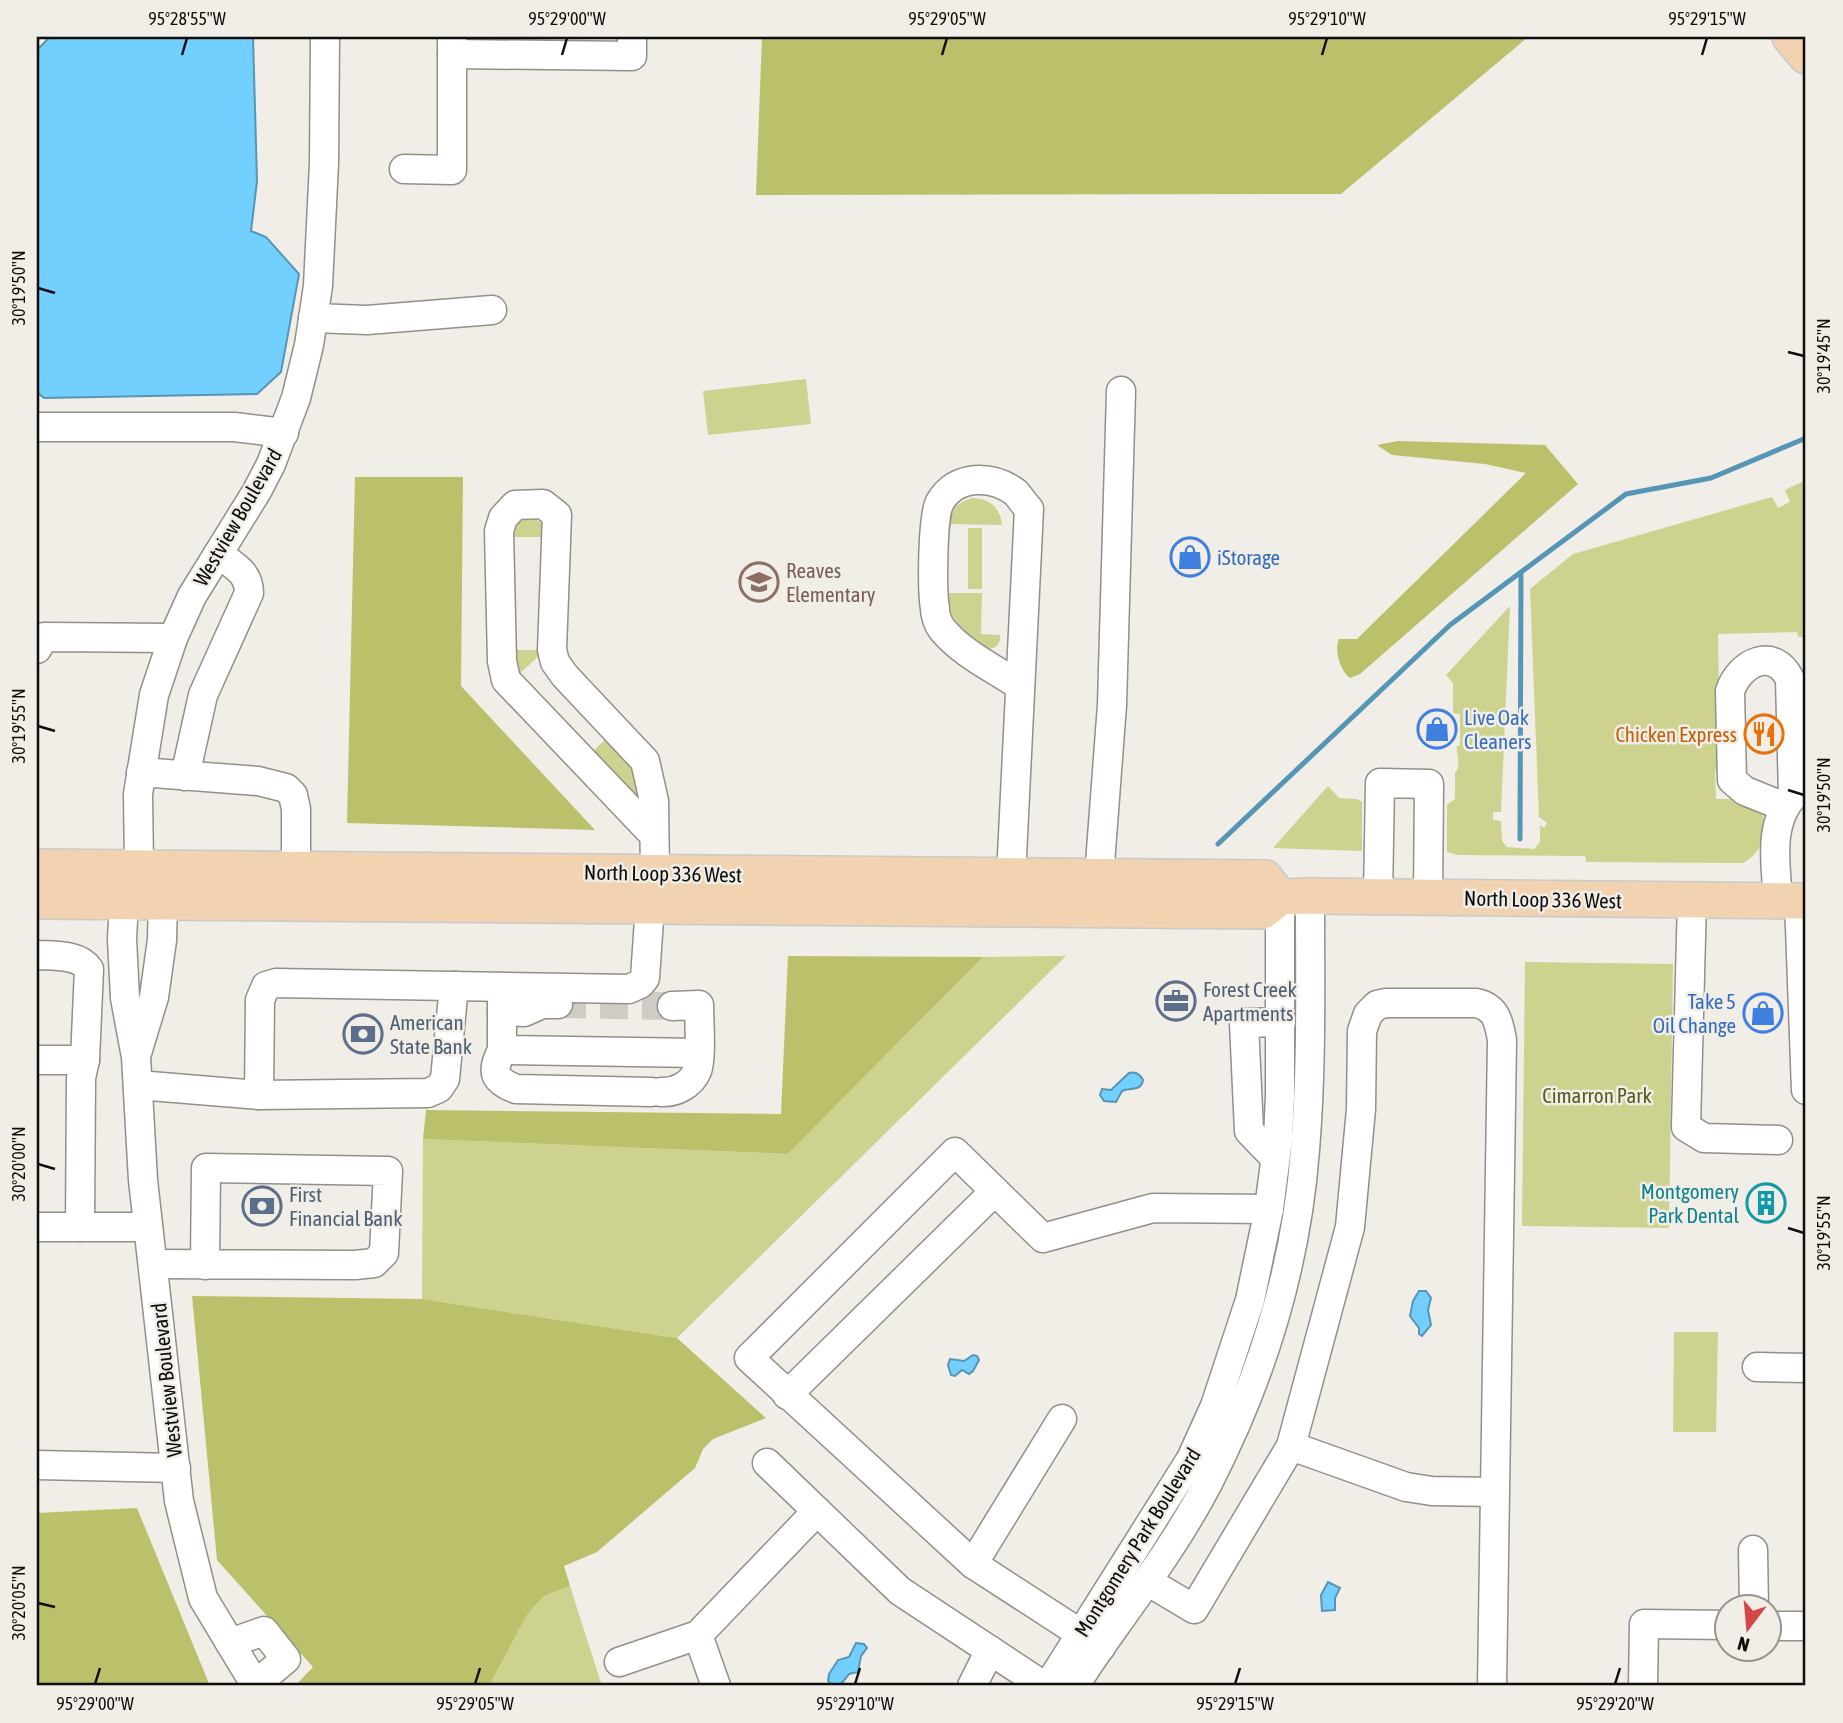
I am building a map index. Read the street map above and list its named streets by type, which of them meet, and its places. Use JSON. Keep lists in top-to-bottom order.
{
  "streets": {
    "main road": ["North Loop 336 West"],
    "street": ["Westview Boulevard", "Montgomery Park Boulevard"]
  },
  "crossings": [
    ["Westview Boulevard", "North Loop 336 West"],
    ["North Loop 336 West", "Montgomery Park Boulevard"]
  ],
  "parks": ["Cimarron Park"],
  "places": {
    "shop": ["iStorage", "Live Oak Cleaners", "Take 5 Oil Change"],
    "school or university": ["Reaves Elementary"],
    "restaurant": ["Chicken Express"],
    "office": ["Forest Creek Apartments"],
    "bank": ["American State Bank", "First Financial Bank"],
    "building": ["Montgomery Park Dental"]
  },
  "north": "bottom",
  "coordinates": [
    "95°28'55\"W",
    "95°29'00\"W",
    "95°29'05\"W",
    "95°29'10\"W",
    "95°29'15\"W",
    "30°19'50\"N",
    "30°19'45\"N",
    "30°19'55\"N",
    "30°20'00\"N",
    "30°20'05\"N",
    "95°29'20\"W"
  ]
}
